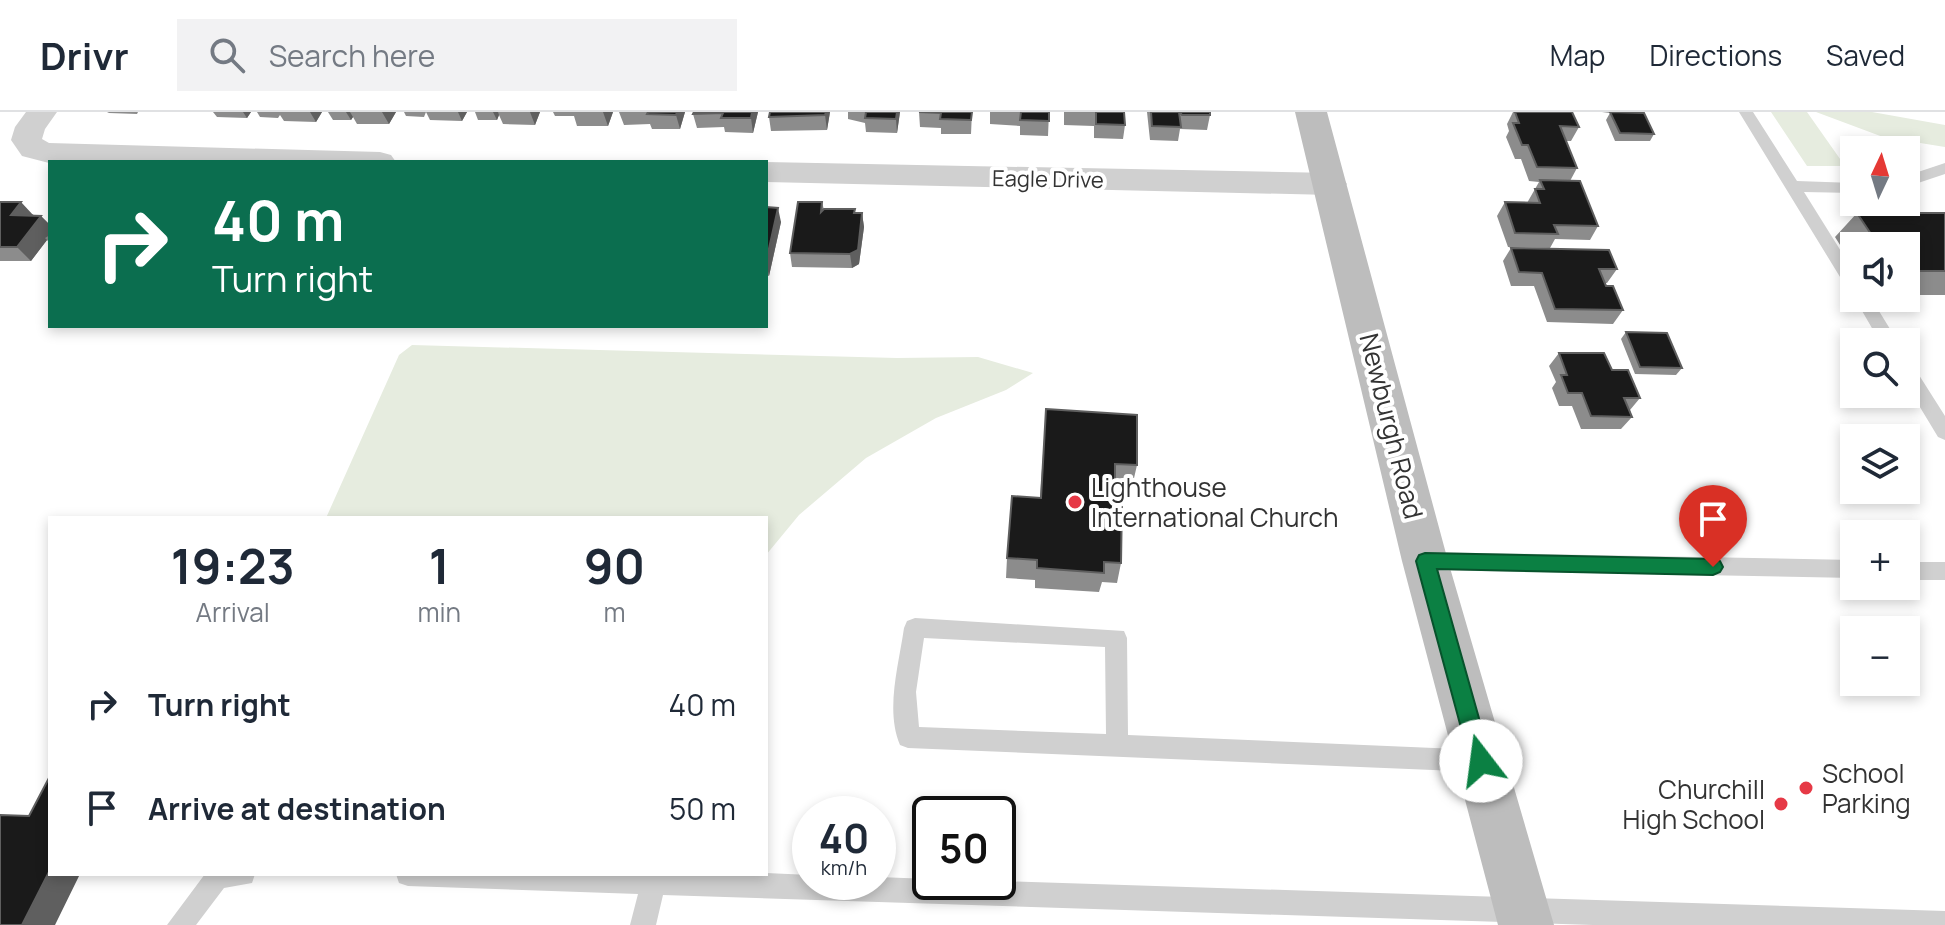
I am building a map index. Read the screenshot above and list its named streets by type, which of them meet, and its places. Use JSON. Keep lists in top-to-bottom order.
{
  "streets": {
    "main road": ["Newburgh Road"],
    "street": ["Eagle Drive"]
  },
  "crossings": [
    ["Eagle Drive", "Newburgh Road"]
  ],
  "places": ["Lighthouse International Church", "School Parking", "Churchill High School"],
  "north": "top",
  "page": {
    "header": "Drivr",
    "search": "Search here",
    "nav": ["Map", "Directions", "Saved"],
    "map_buttons": ["+", "−"],
    "turn": ["40 m", "Turn right"],
    "eta": [
      "19:23",
      "Arrival",
      "1",
      "min",
      "90",
      "m"
    ],
    "list": [
      {
        "name": "Turn right",
        "value": "40 m"
      },
      {
        "name": "Arrive at destination",
        "value": "50 m"
      }
    ],
    "speed": "40 km/h",
    "limit": "50"
  }
}
